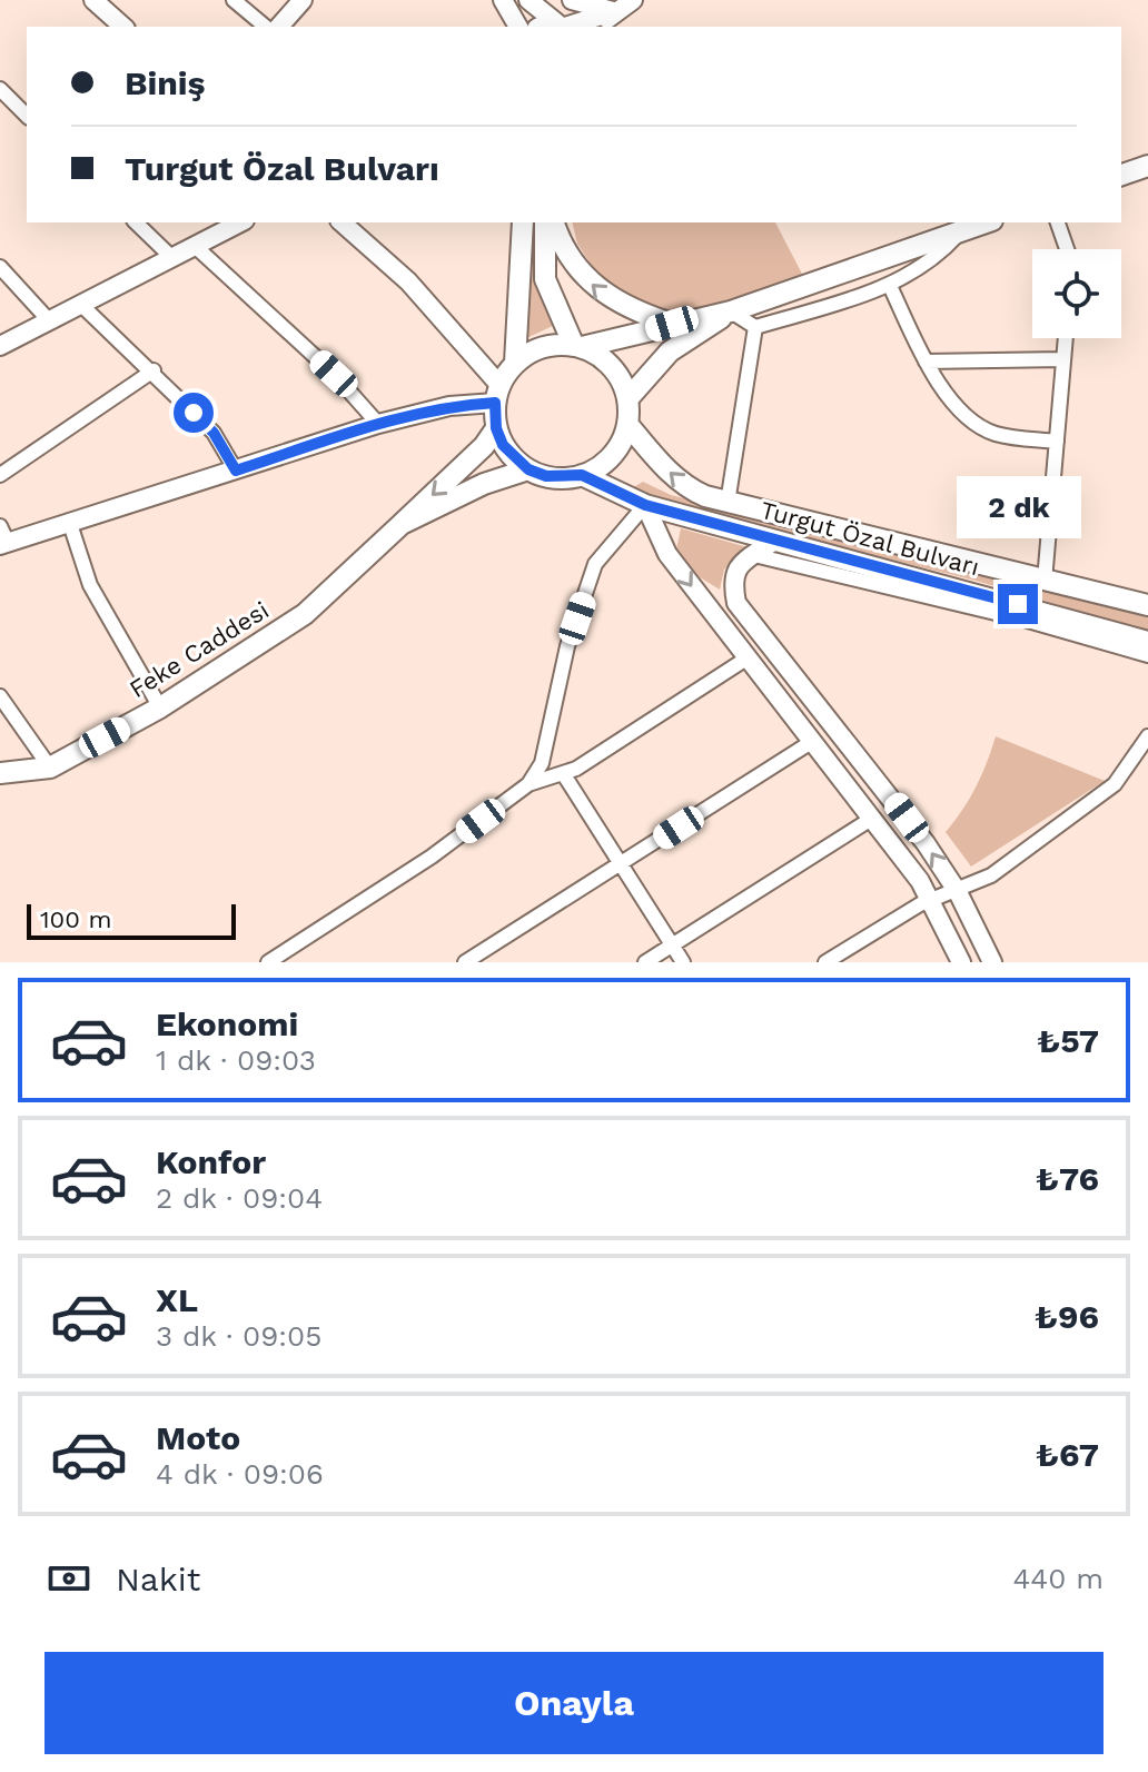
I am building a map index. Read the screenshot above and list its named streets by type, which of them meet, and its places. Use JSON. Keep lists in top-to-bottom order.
{
  "streets": {
    "main road": ["Turgut Özal Bulvarı", "Feke Caddesi"]
  },
  "crossings": [
    ["Turgut Özal Bulvarı", "Feke Caddesi"]
  ],
  "scale_bar": "100 m",
  "page": {
    "banner": ["Biniş", "Turgut Özal Bulvarı"],
    "bubble": "2 dk",
    "scale": "100 m",
    "list": [
      {
        "name": "Ekonomi",
        "note": "1 dk · 09:03",
        "value": "₺57"
      },
      {
        "name": "Konfor",
        "note": "2 dk · 09:04",
        "value": "₺76"
      },
      {
        "name": "XL",
        "note": "3 dk · 09:05",
        "value": "₺96"
      },
      {
        "name": "Moto",
        "note": "4 dk · 09:06",
        "value": "₺67"
      }
    ],
    "pay": ["Nakit", "440 m"],
    "buttons": "Onayla"
  }
}
